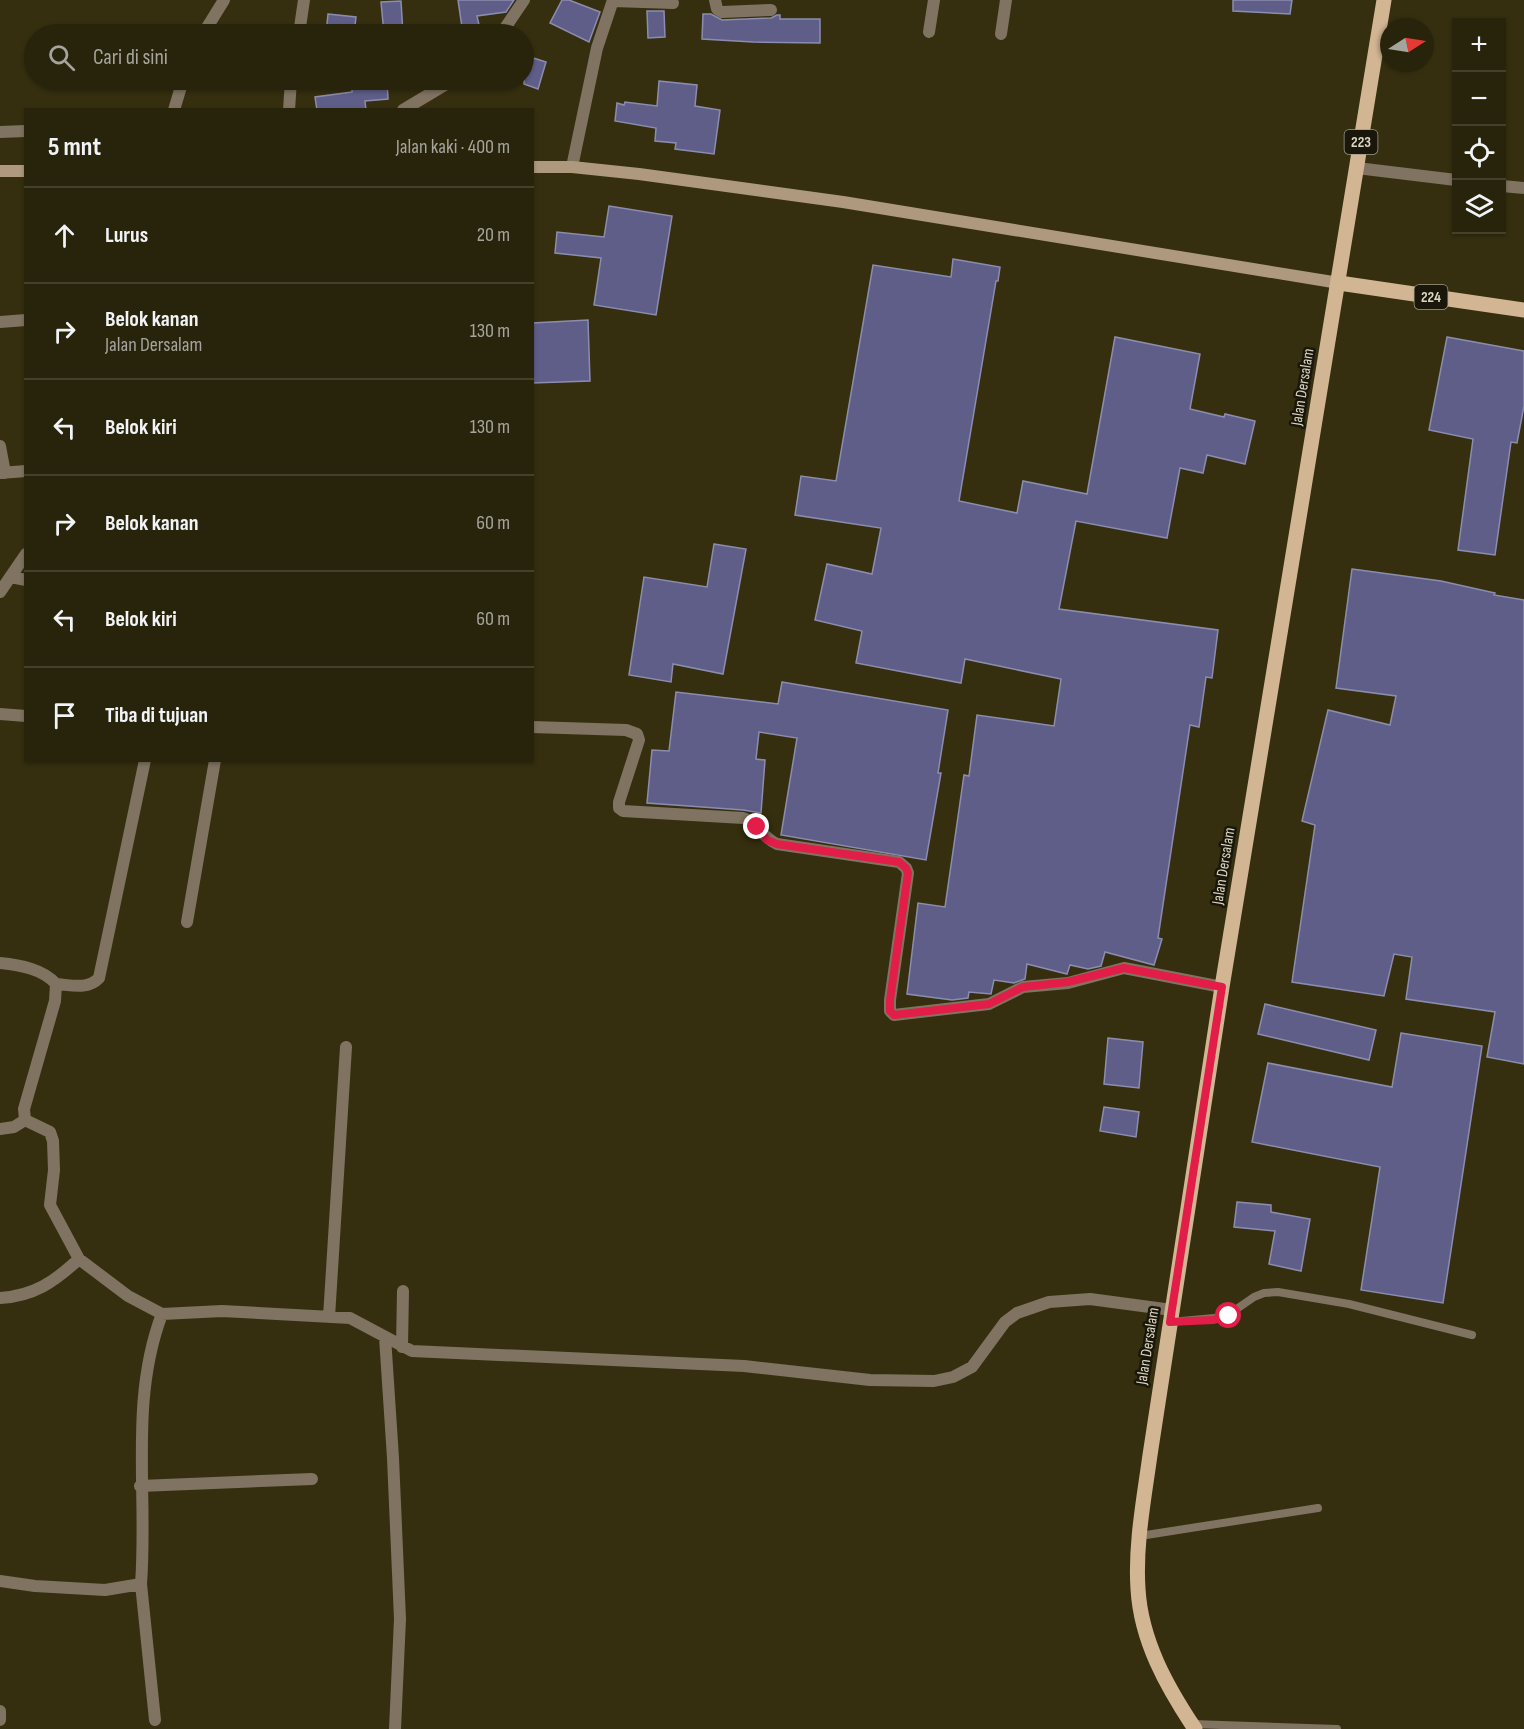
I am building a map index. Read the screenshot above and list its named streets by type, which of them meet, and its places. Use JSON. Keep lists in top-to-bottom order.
{
  "streets": {
    "main road": ["223", "224", "Jalan Dersalam"]
  },
  "crossings": [
    ["224", "Jalan Dersalam"]
  ],
  "north": "right",
  "page": {
    "map_buttons": ["+", "−"],
    "search": "Cari di sini",
    "heading": ["5 mnt", "Jalan kaki · 400 m"],
    "list": [
      ["Lurus", "20 m"],
      ["Belok kanan", "Jalan Dersalam", "130 m"],
      ["Belok kiri", "130 m"],
      ["Belok kanan", "60 m"],
      ["Belok kiri", "60 m"],
      "Tiba di tujuan"
    ]
  }
}
